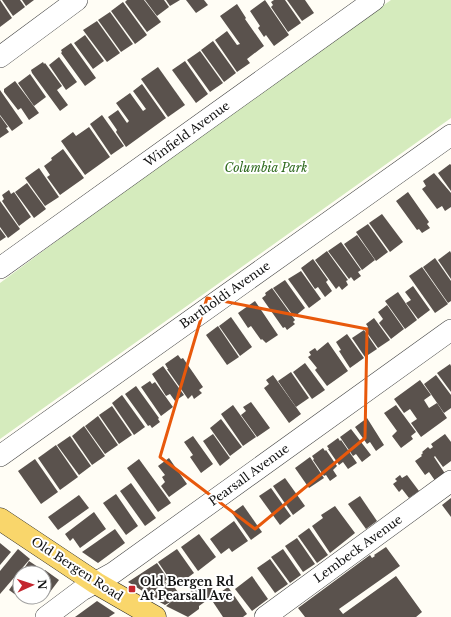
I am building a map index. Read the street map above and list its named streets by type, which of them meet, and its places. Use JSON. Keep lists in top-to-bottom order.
{
  "streets": {
    "main road": ["Old Bergen Road"],
    "street": [
      "Winfield Avenue",
      "Bartholdi Avenue",
      "Pearsall Avenue",
      "Lembeck Avenue"
    ]
  },
  "crossings": [
    ["Pearsall Avenue", "Old Bergen Road"]
  ],
  "parks": ["Columbia Park"],
  "places": {
    "transit": ["Old Bergen Rd At Pearsall Ave"]
  },
  "north": "right"
}
